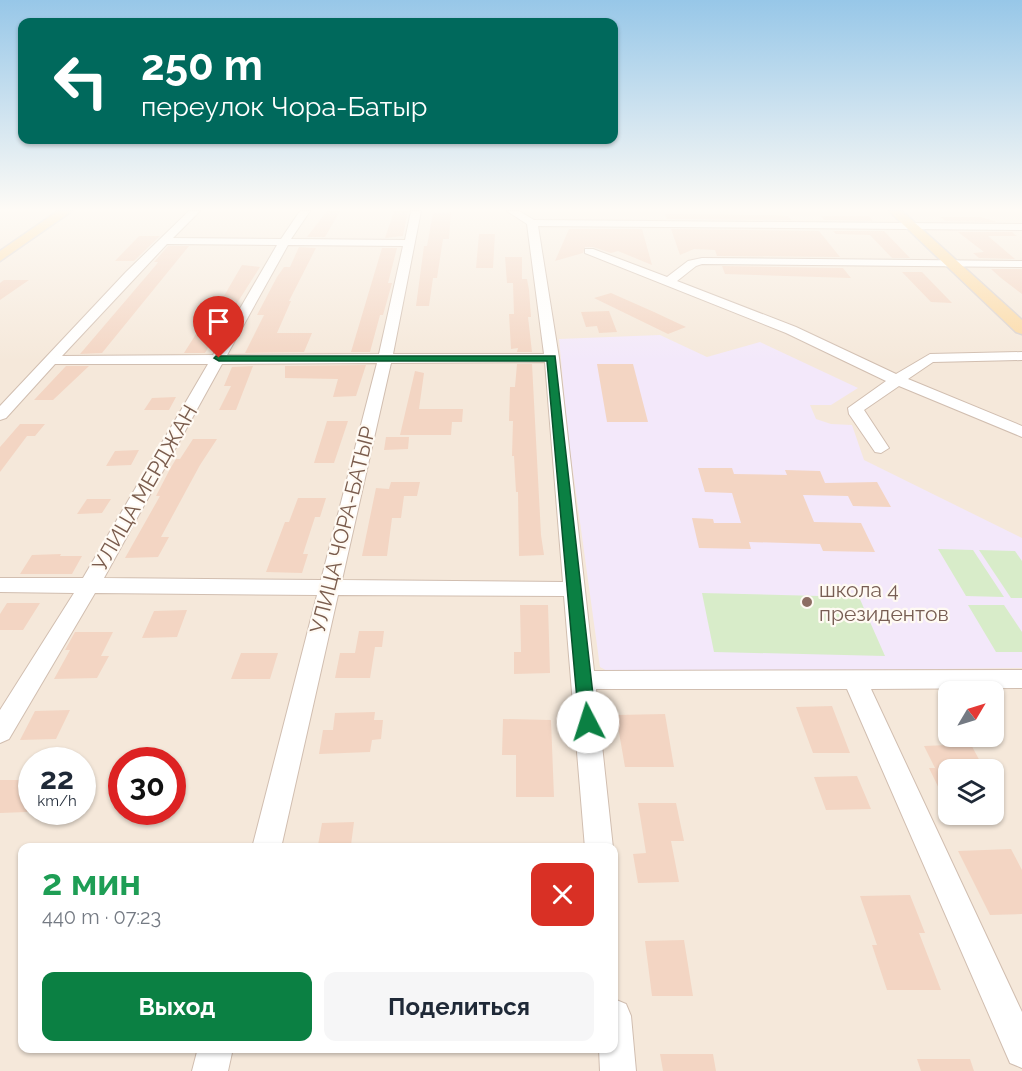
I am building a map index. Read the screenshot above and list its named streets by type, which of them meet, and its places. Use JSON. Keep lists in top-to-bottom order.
{
  "streets": {
    "street": ["УЛИЦА МЕРДЖАН", "УЛИЦА ЧОРА-БАТЫР"]
  },
  "places": ["школа 4 президентов"],
  "north": "top right",
  "page": {
    "turn": ["250 m", "переулок Чора-Батыр"],
    "speed": "22 km/h",
    "limit": "30",
    "heading": ["2 мин", "440 m · 07:23"],
    "buttons": ["Выход", "Поделиться"]
  }
}
